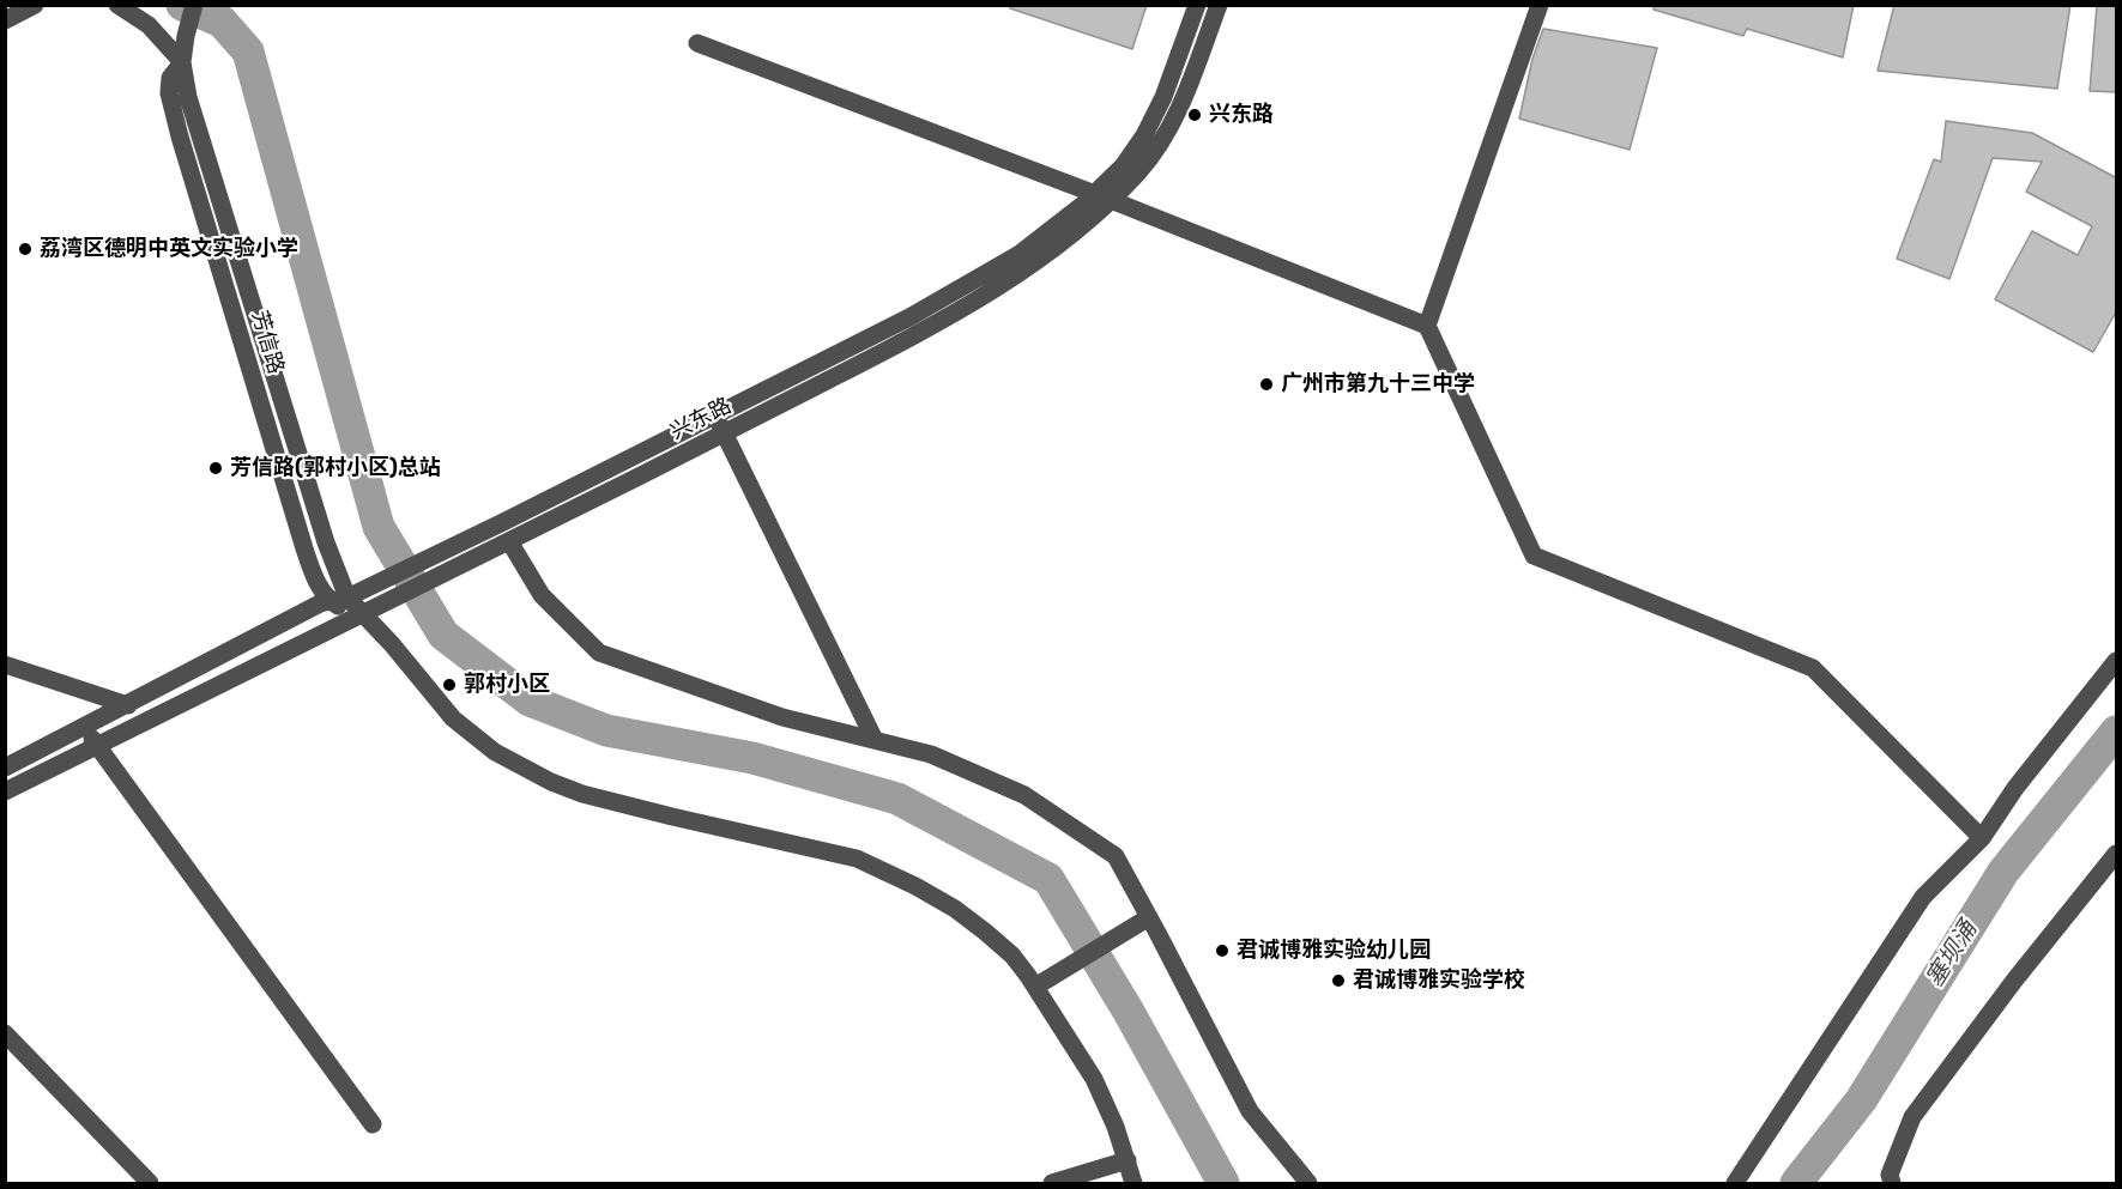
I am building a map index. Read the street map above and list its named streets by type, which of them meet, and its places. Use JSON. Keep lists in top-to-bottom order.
{
  "streets": {
    "street": ["芳信路", "兴东路"]
  },
  "crossings": [
    ["芳信路", "兴东路"]
  ],
  "water": ["塞坝涌"],
  "places": [
    "兴东路",
    "荔湾区德明中英文实验小学",
    "广州市第九十三中学",
    "芳信路(郭村小区)总站",
    "郭村小区",
    "君诚博雅实验幼儿园",
    "君诚博雅实验学校"
  ]
}
